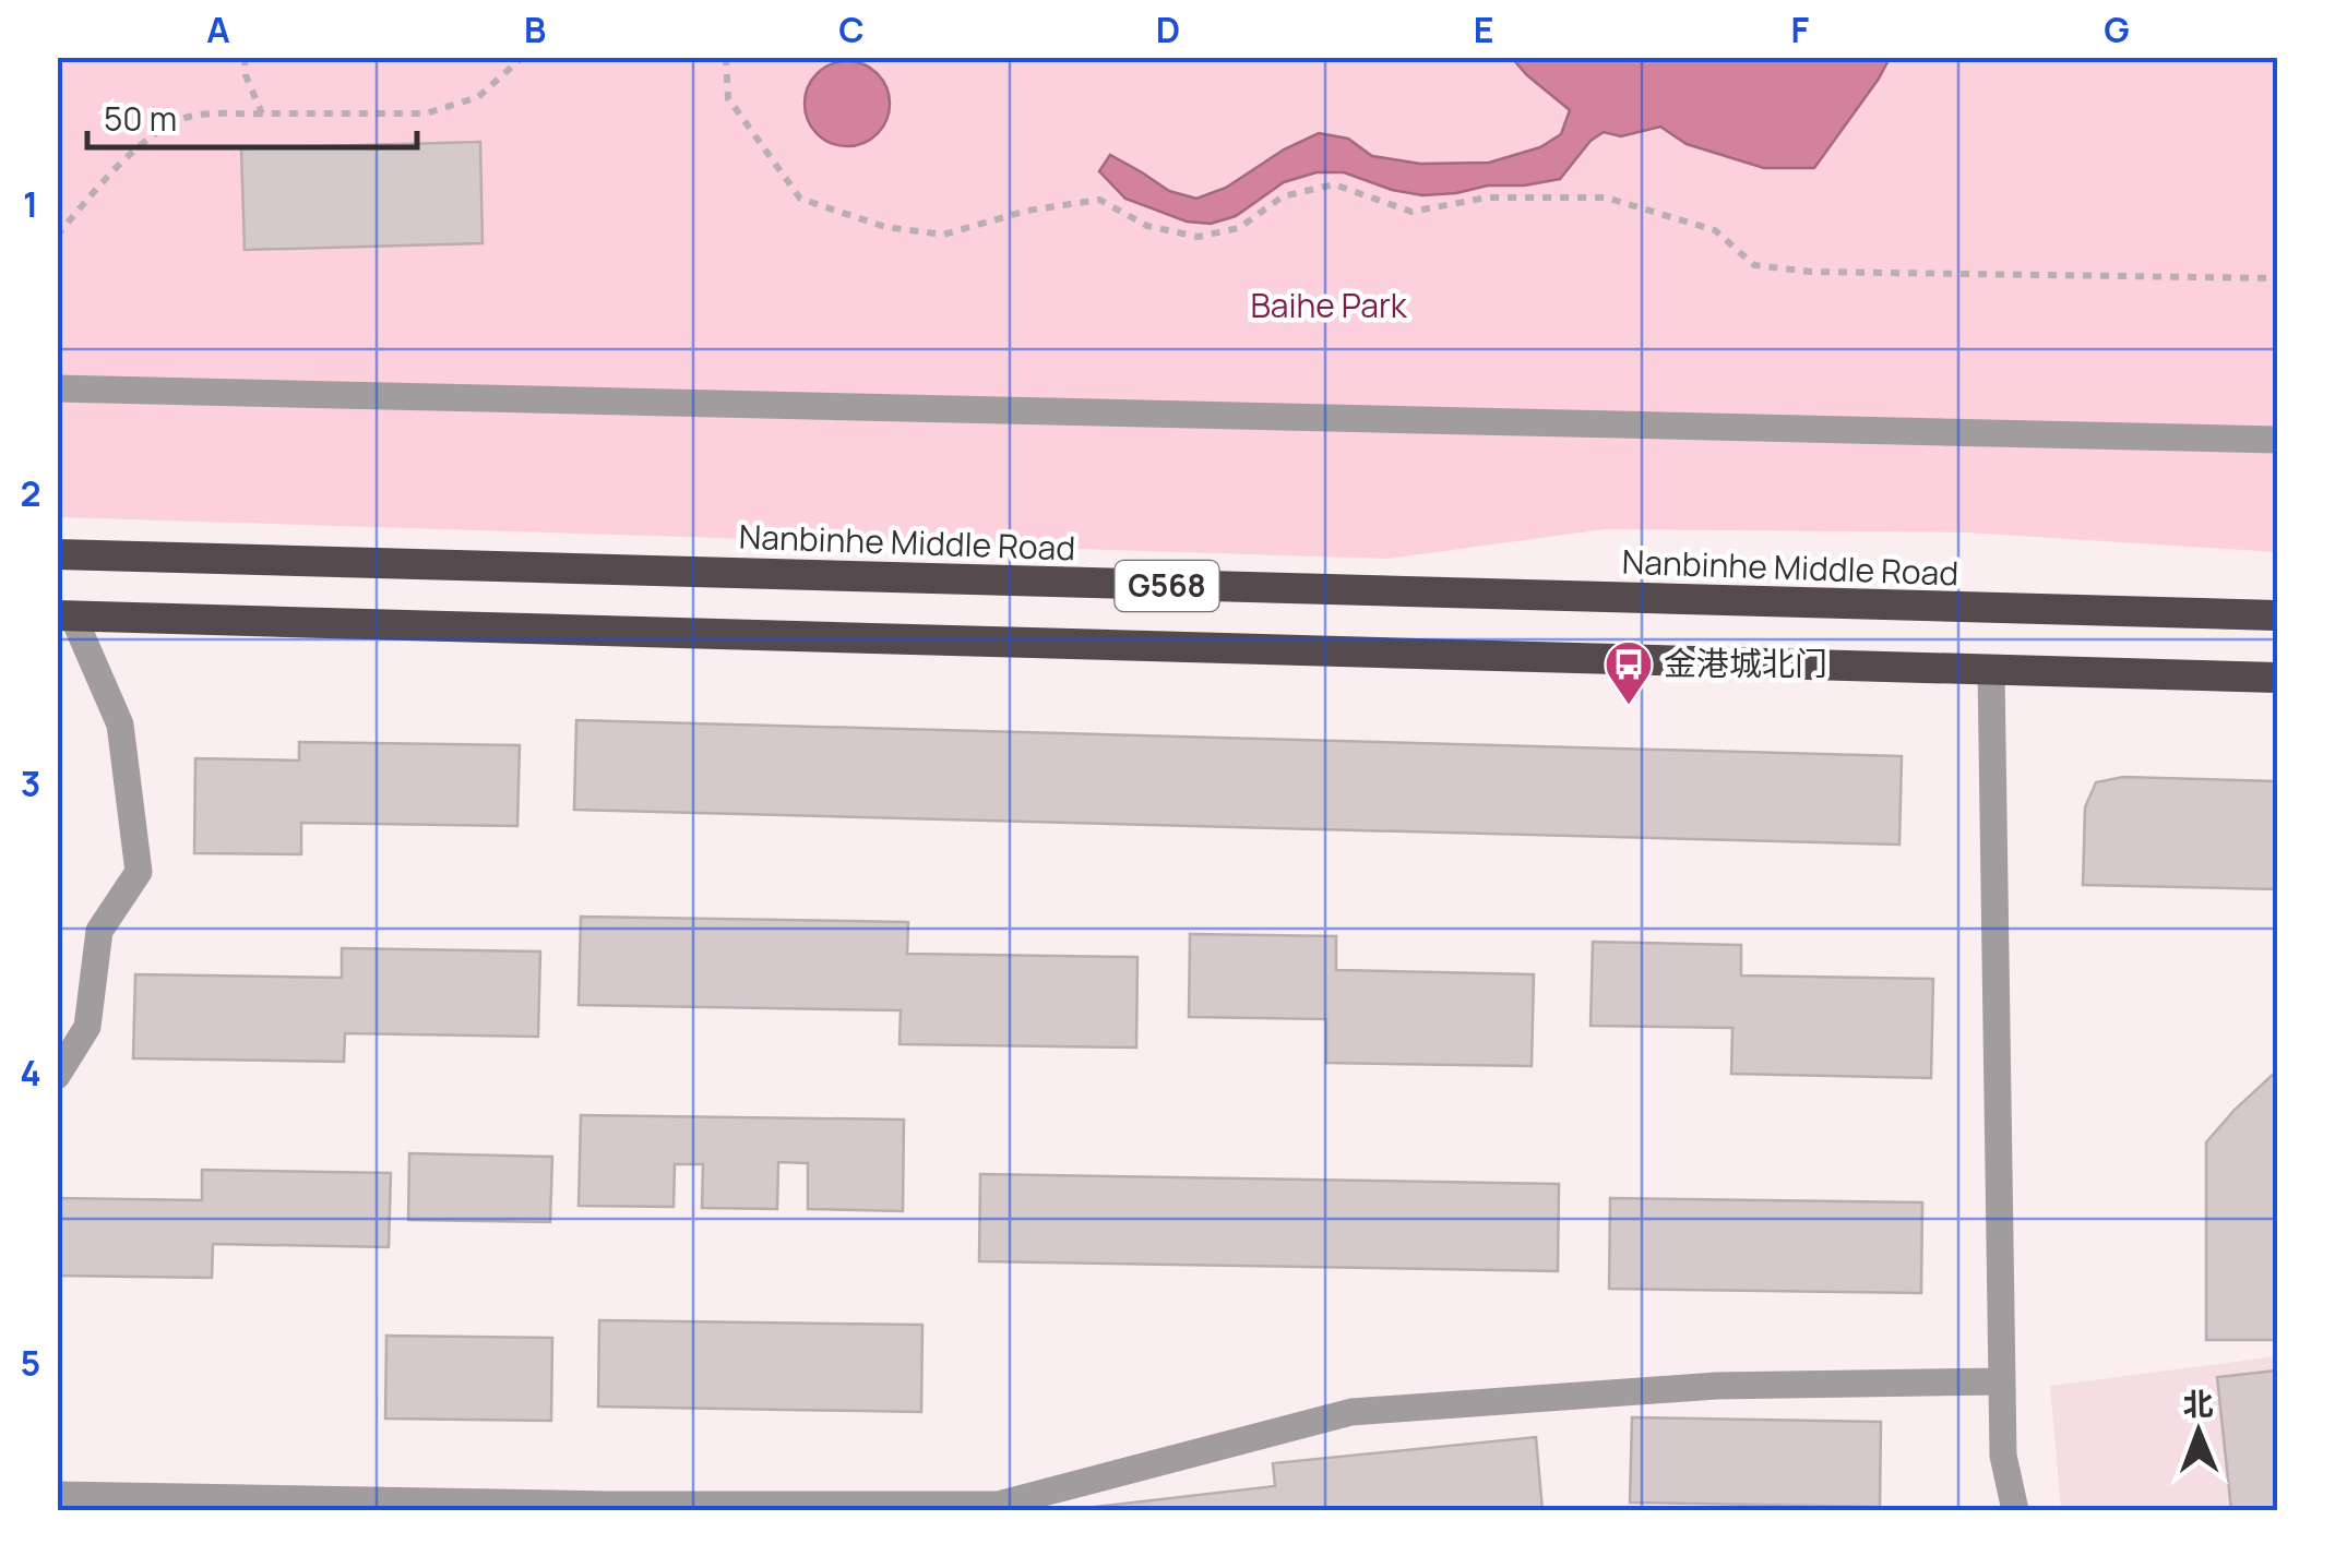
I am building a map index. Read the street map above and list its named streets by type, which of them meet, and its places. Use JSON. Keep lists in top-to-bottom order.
{
  "streets": {
    "highway": ["Nanbinhe Middle Road", "G568"]
  },
  "parks": ["Baihe Park"],
  "places": {
    "bus stop": ["金港城北门"]
  },
  "scale_bar": "50 m",
  "north": "top",
  "grid": {
    "columns": [
      "A",
      "B",
      "C",
      "D",
      "E",
      "F",
      "G"
    ],
    "rows": [
      "1",
      "2",
      "3",
      "4",
      "5"
    ]
  }
}
